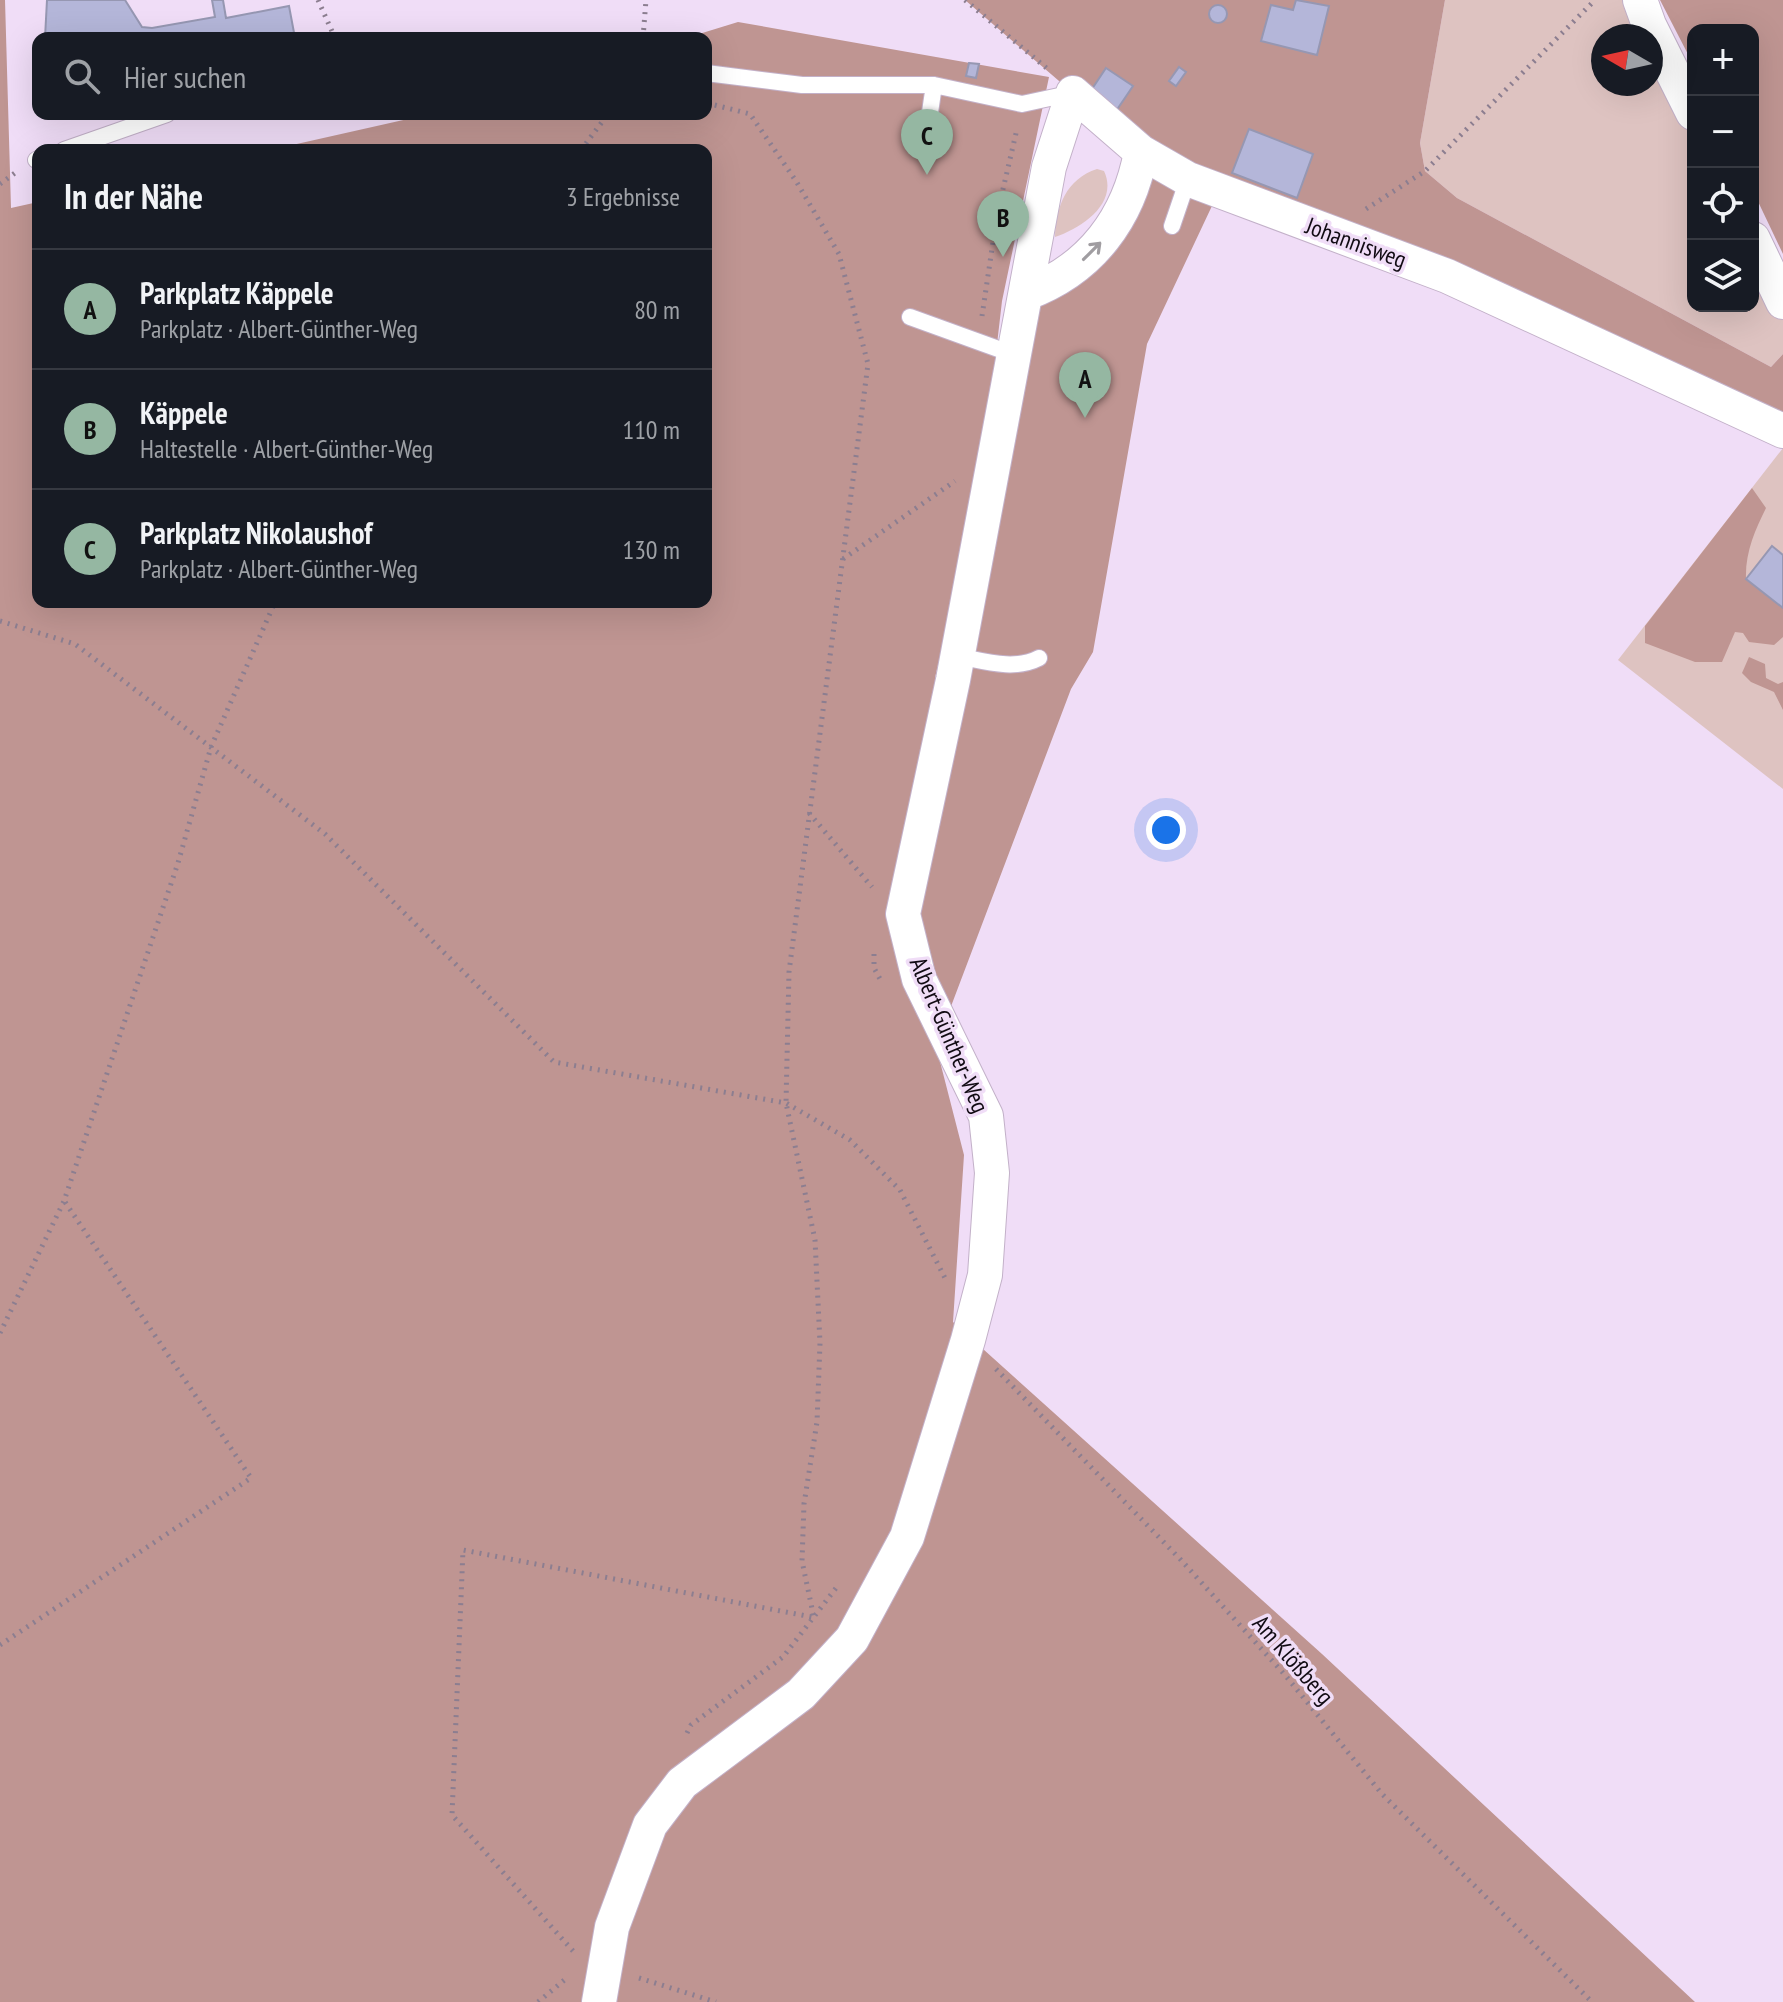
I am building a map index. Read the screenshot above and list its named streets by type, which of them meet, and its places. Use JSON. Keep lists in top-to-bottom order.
{
  "streets": {
    "street": ["Johannisweg", "Albert-Günther-Weg"],
    "path": ["Am Klößberg"]
  },
  "crossings": [
    ["Johannisweg", "Albert-Günther-Weg"],
    ["Albert-Günther-Weg", "Am Klößberg"]
  ],
  "north": "left",
  "page": {
    "map_buttons": ["+", "−"],
    "search": "Hier suchen",
    "pins": ["C", "B", "A"],
    "heading": ["In der Nähe", "3 Ergebnisse"],
    "list": [
      {
        "mark": "A",
        "name": "Parkplatz Käppele",
        "note": "Parkplatz · Albert-Günther-Weg",
        "value": "80 m"
      },
      {
        "mark": "B",
        "name": "Käppele",
        "note": "Haltestelle · Albert-Günther-Weg",
        "value": "110 m"
      },
      {
        "mark": "C",
        "name": "Parkplatz Nikolaushof",
        "note": "Parkplatz · Albert-Günther-Weg",
        "value": "130 m"
      }
    ]
  }
}
